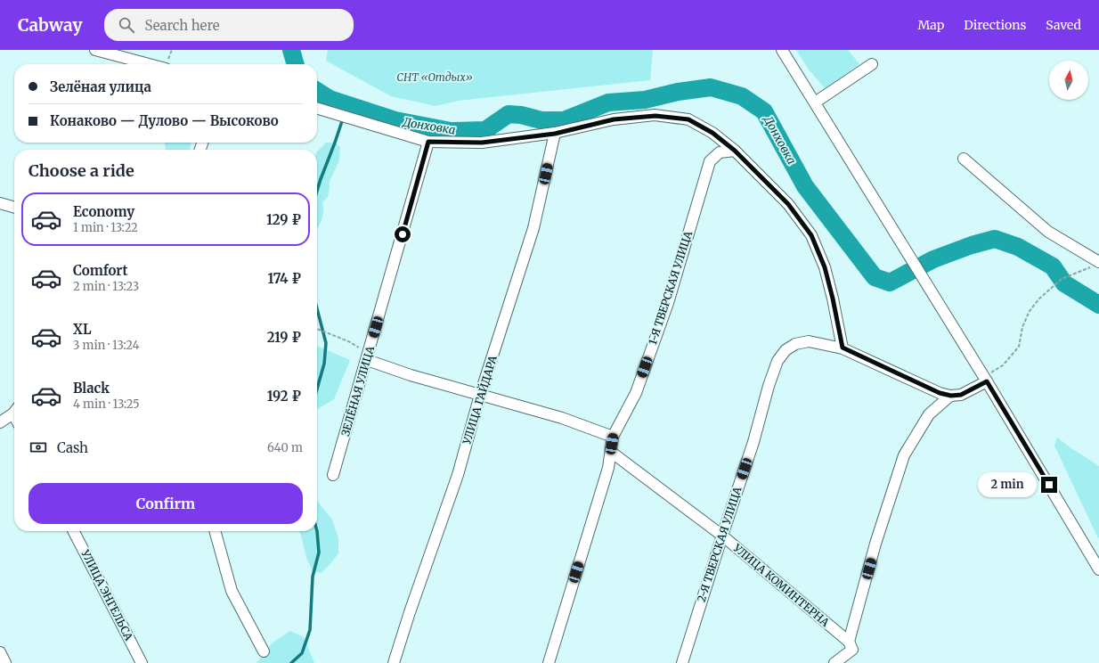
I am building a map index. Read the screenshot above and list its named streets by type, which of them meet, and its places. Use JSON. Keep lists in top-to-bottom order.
{
  "streets": {
    "street": [
      "1-Я ТВЕРСКАЯ УЛИЦА",
      "ЗЕЛЁНАЯ УЛИЦА",
      "УЛИЦА ГАЙДАРА",
      "2-Я ТВЕРСКАЯ УЛИЦА",
      "УЛИЦА КОМИНТЕРНА",
      "УЛИЦА ЭНГЕЛЬСА"
    ]
  },
  "crossings": [
    ["1-Я ТВЕРСКАЯ УЛИЦА", "УЛИЦА КОМИНТЕРНА"],
    ["2-Я ТВЕРСКАЯ УЛИЦА", "УЛИЦА КОМИНТЕРНА"]
  ],
  "water": ["Донховка"],
  "parks": ["СНТ «Отдых»"],
  "north": "top",
  "page": {
    "header": "Cabway",
    "search": "Search here",
    "nav": ["Map", "Directions", "Saved"],
    "banner": ["Зелёная улица", "Конаково — Дулово — Высоково"],
    "heading": "Choose a ride",
    "list": [
      {
        "name": "Economy",
        "note": "1 min · 13:22",
        "value": "129 ₽"
      },
      {
        "name": "Comfort",
        "note": "2 min · 13:23",
        "value": "174 ₽"
      },
      {
        "name": "XL",
        "note": "3 min · 13:24",
        "value": "219 ₽"
      },
      {
        "name": "Black",
        "note": "4 min · 13:25",
        "value": "192 ₽"
      }
    ],
    "pay": ["Cash", "640 m"],
    "bubble": "2 min",
    "buttons": "Confirm"
  }
}
